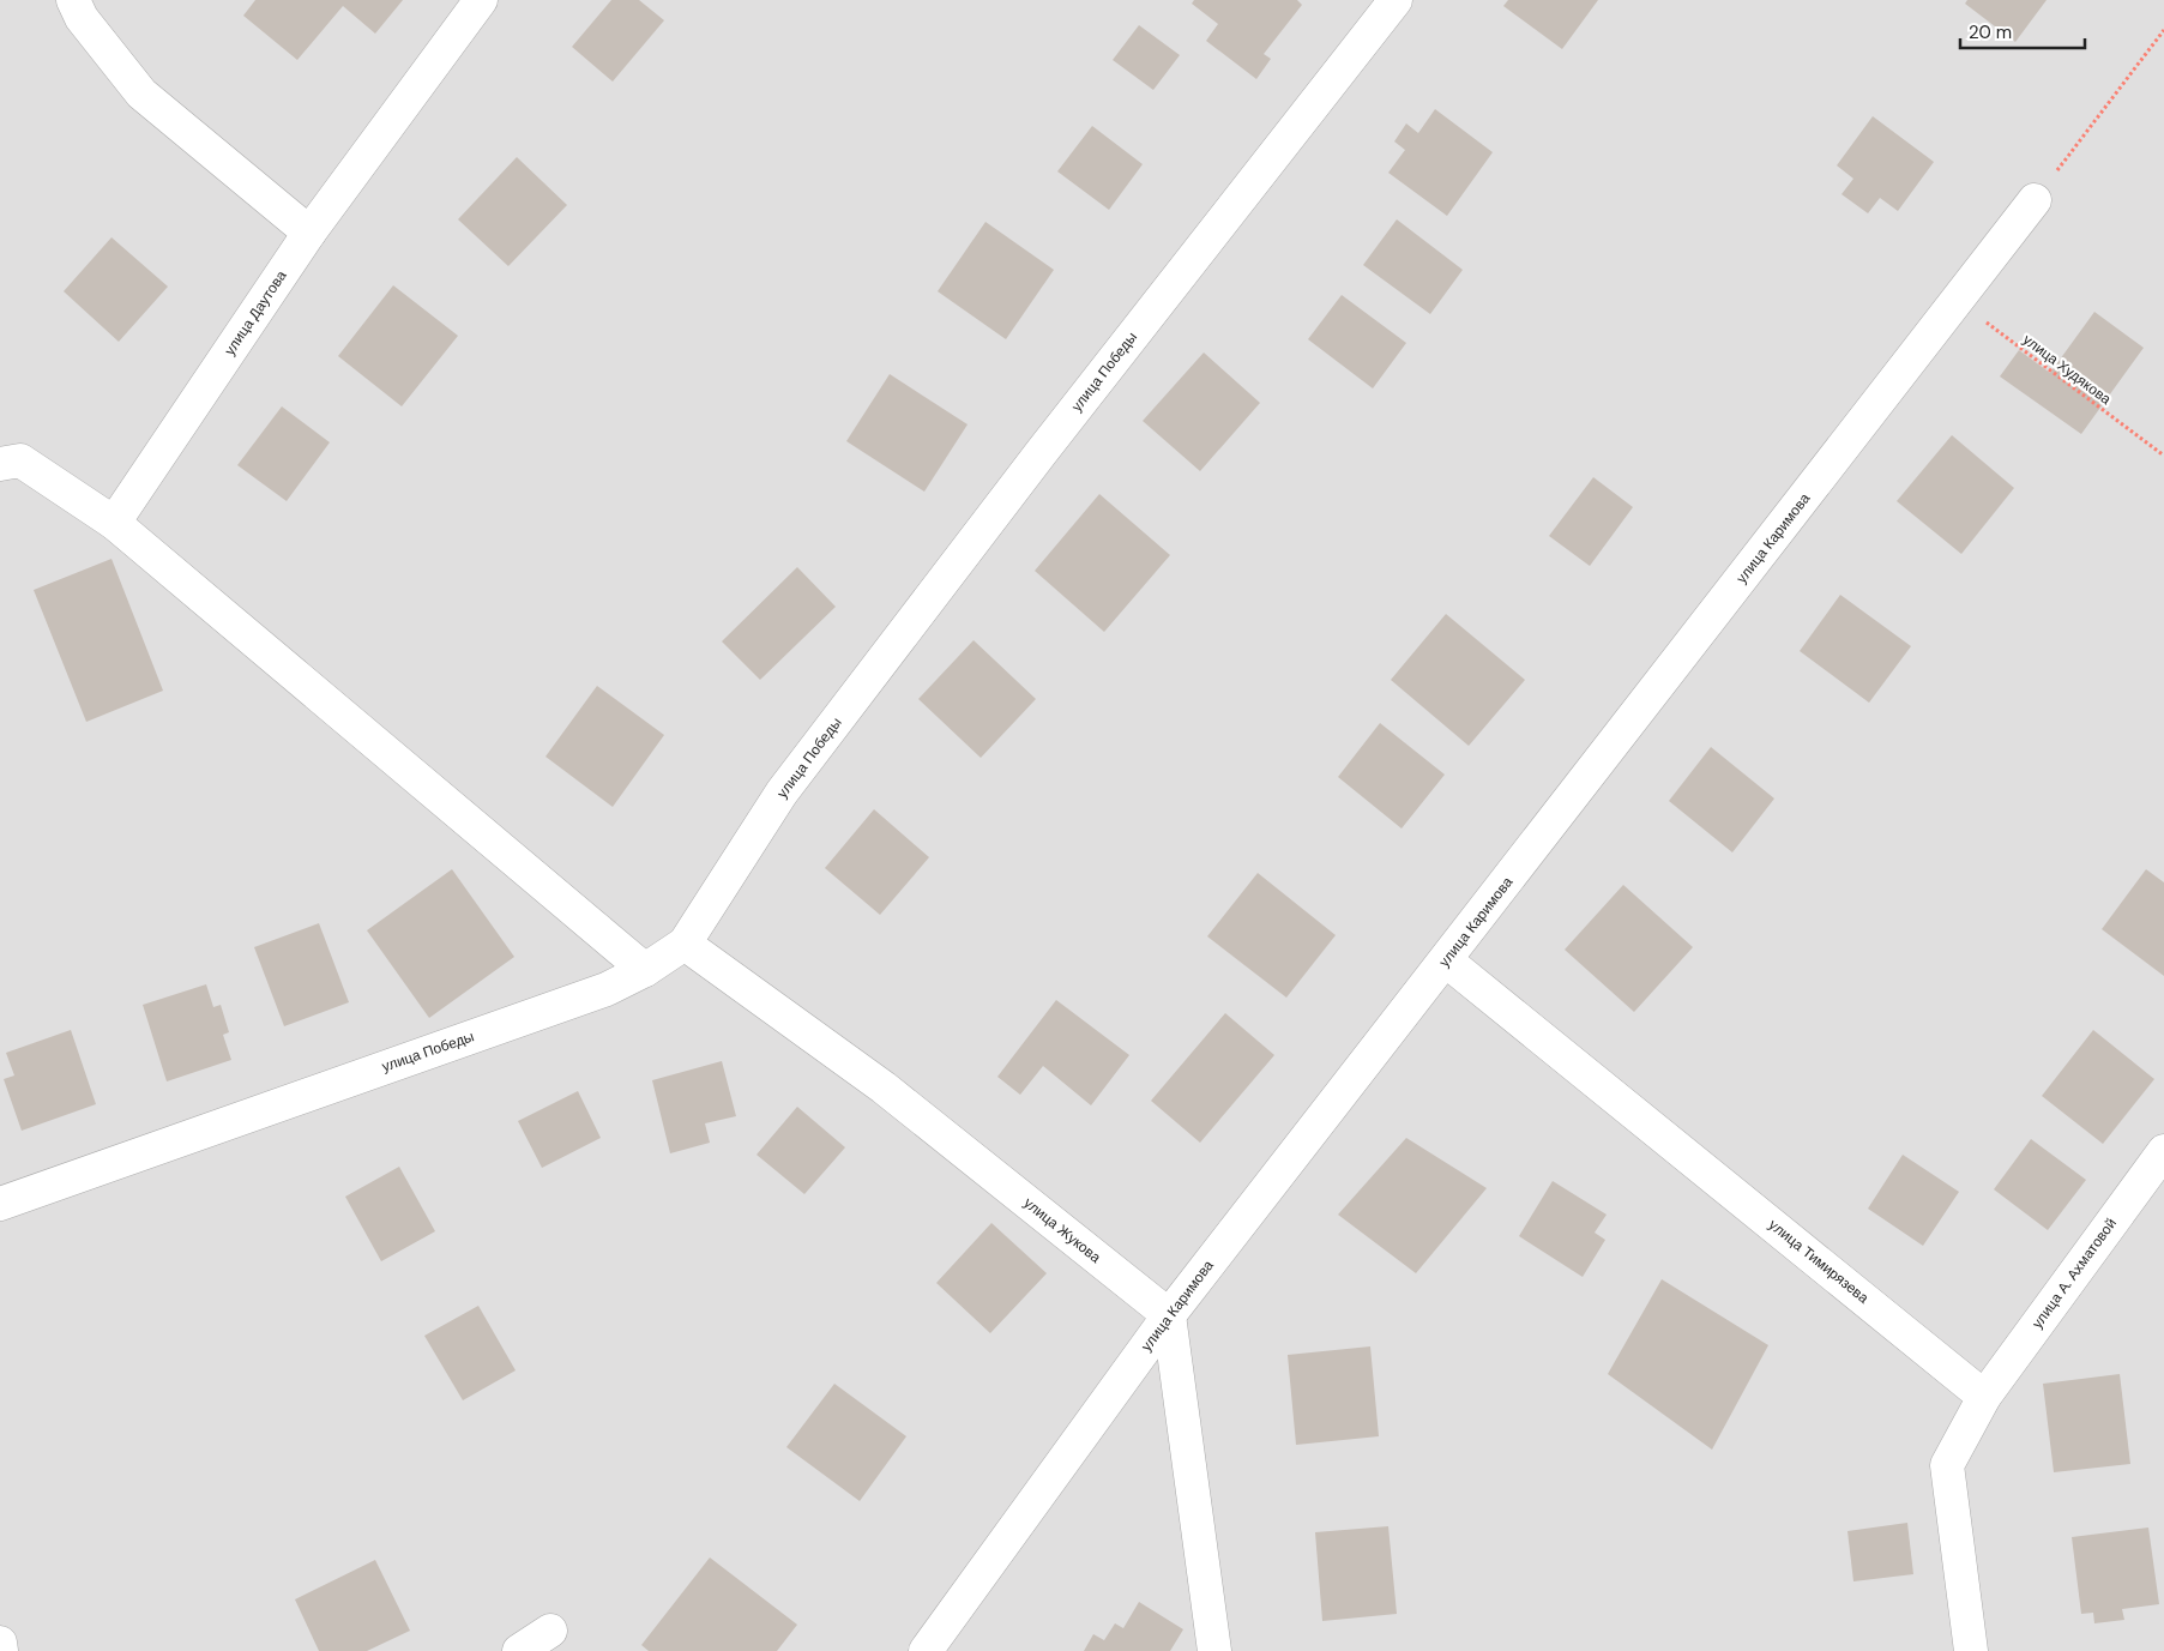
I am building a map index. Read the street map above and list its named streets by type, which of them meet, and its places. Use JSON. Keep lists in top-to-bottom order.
{
  "streets": {
    "street": [
      "улица Даутова",
      "улица Победы",
      "улица Каримова",
      "улица Жукова",
      "улица Тимирязева",
      "улица А. Ахматовой"
    ],
    "path": ["улица Худякова"]
  },
  "crossings": [
    ["улица Худякова", "улица Каримова"],
    ["улица Победы", "улица Жукова"],
    ["улица Каримова", "улица Жукова"],
    ["улица Каримова", "улица Тимирязева"],
    ["улица Тимирязева", "улица А. Ахматовой"]
  ],
  "scale_bar": "20 m"
}
